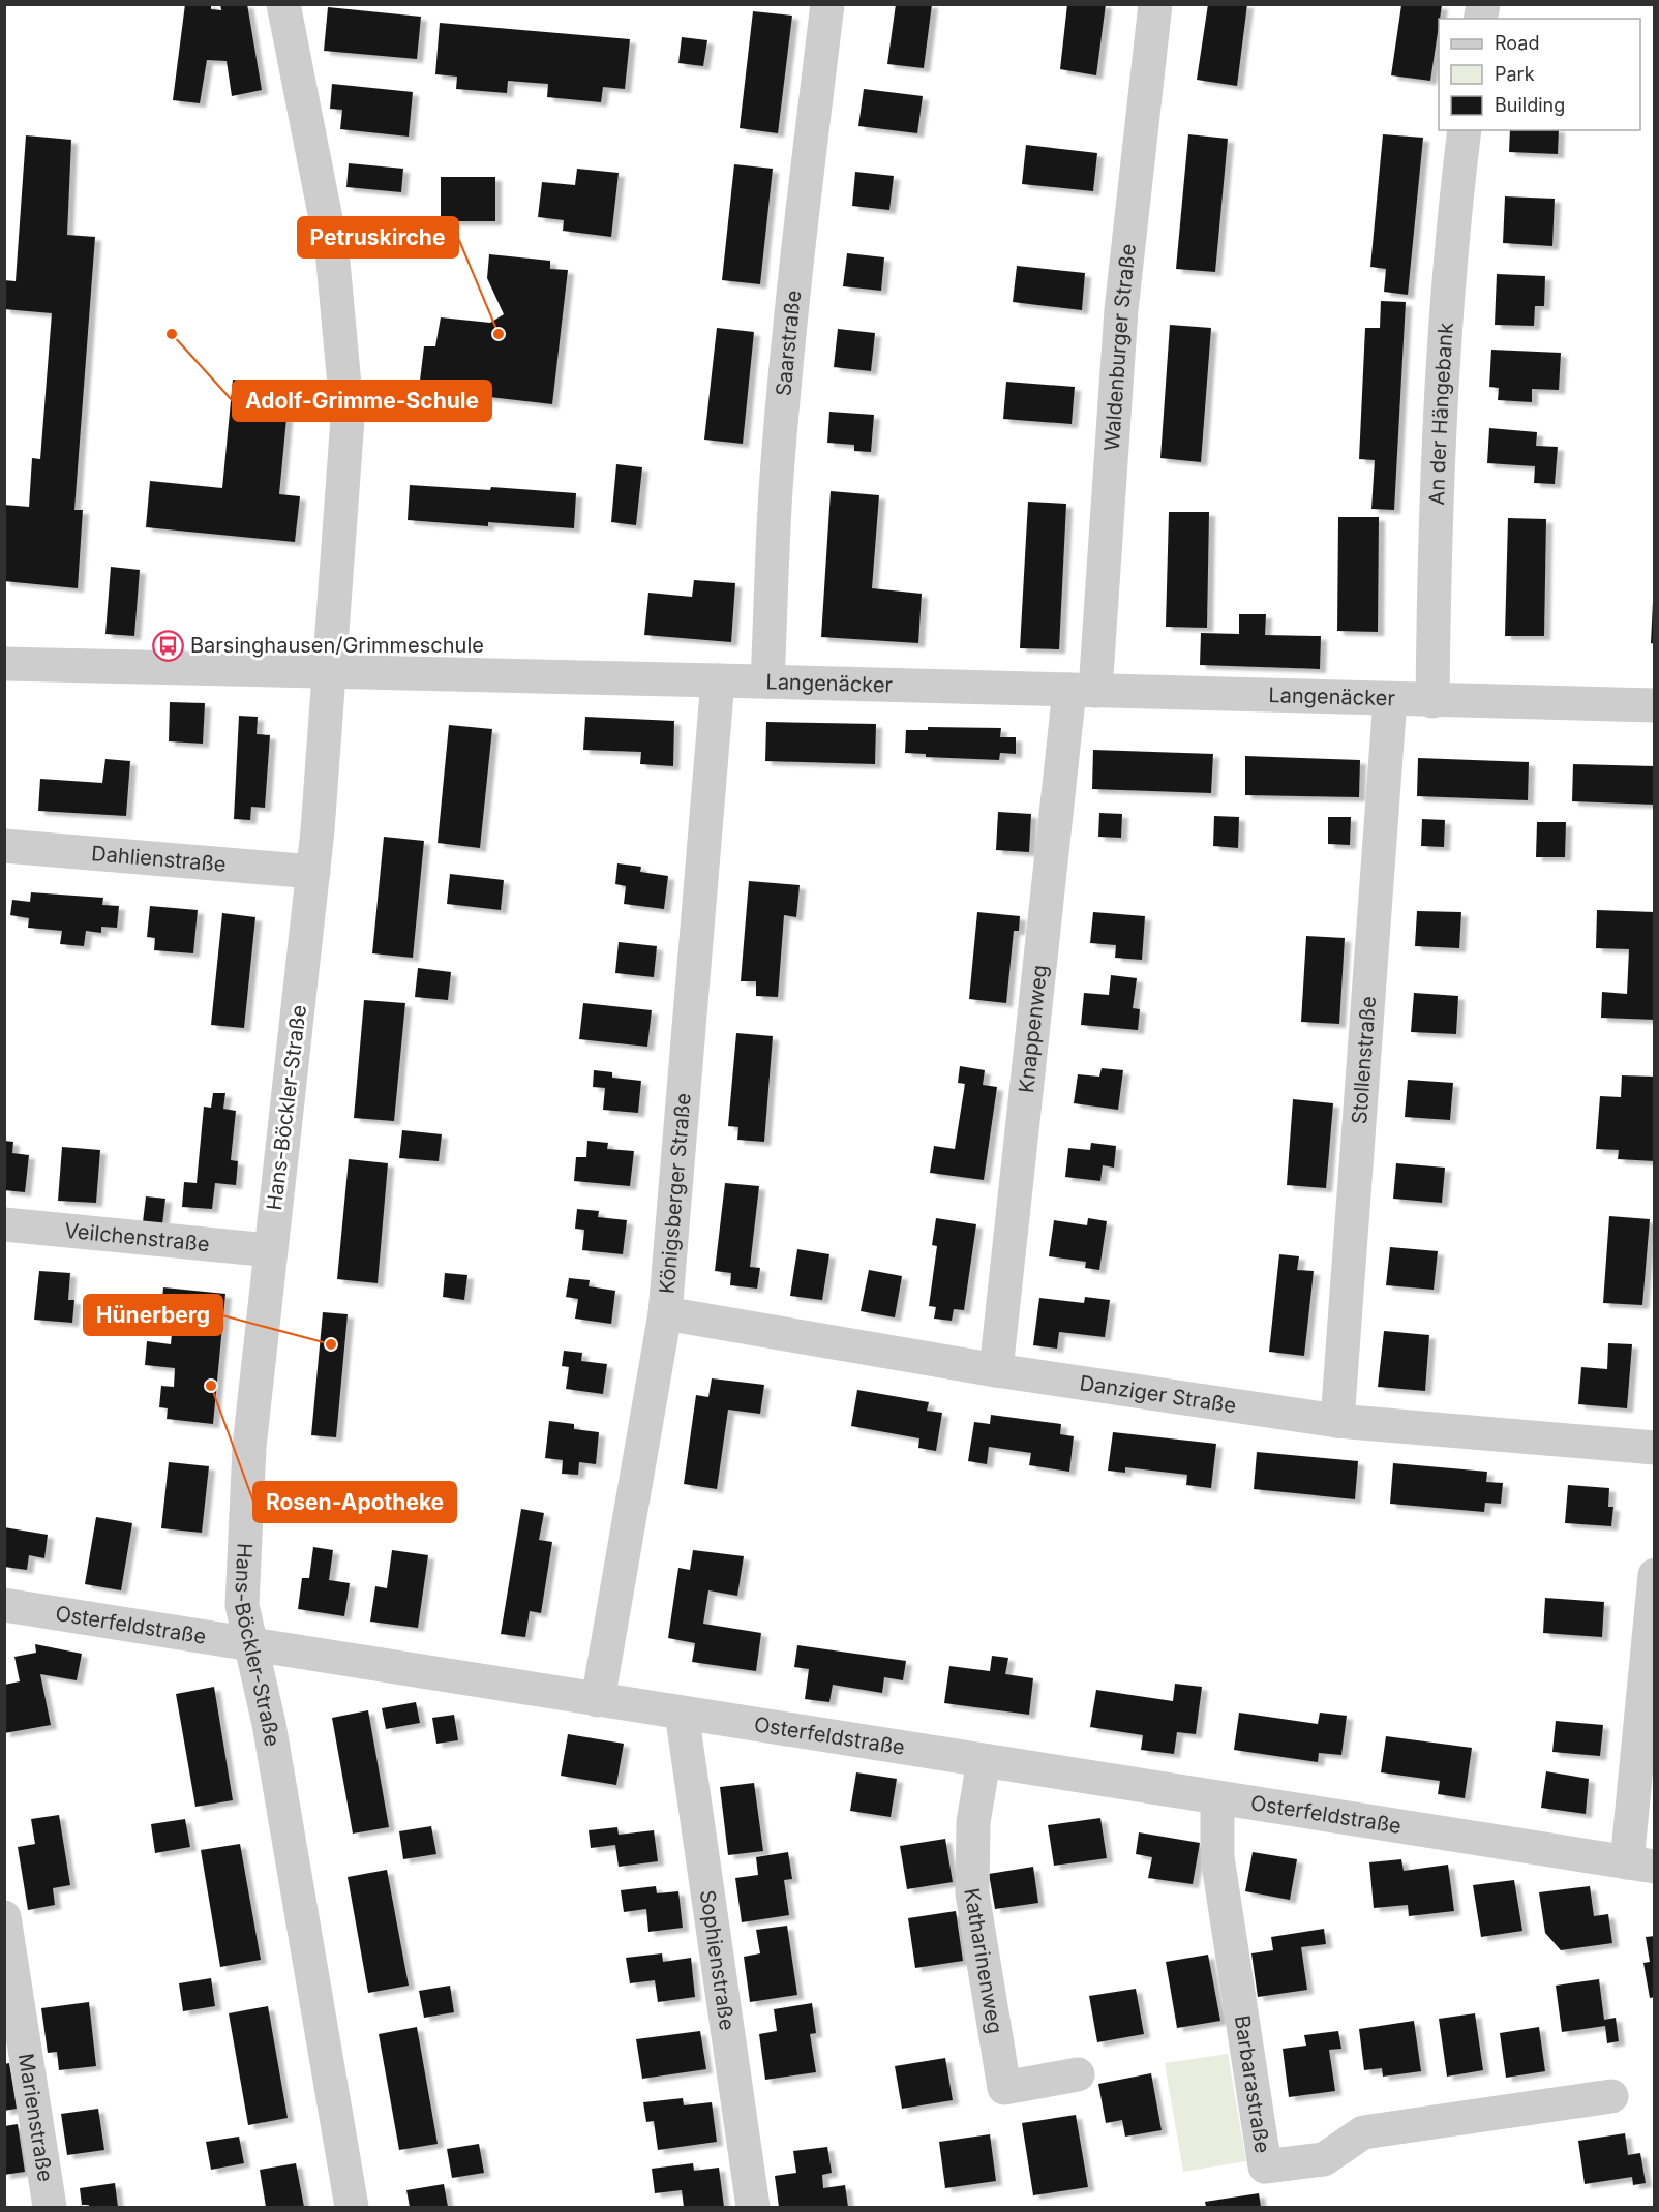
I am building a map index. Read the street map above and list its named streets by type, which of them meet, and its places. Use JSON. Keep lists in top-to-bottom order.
{
  "streets": {
    "street": [
      "Saarstraße",
      "Waldenburger Straße",
      "An der Hängebank",
      "Langenäcker",
      "Dahlienstraße",
      "Knappenweg",
      "Stollenstraße",
      "Hans-Böckler-Straße",
      "Königsberger Straße",
      "Veilchenstraße",
      "Danziger Straße",
      "Osterfeldstraße",
      "Sophienstraße",
      "Katharinenweg",
      "Barbarastraße",
      "Marienstraße"
    ]
  },
  "crossings": [
    ["Saarstraße", "Langenäcker"],
    ["Waldenburger Straße", "Langenäcker"],
    ["Waldenburger Straße", "Knappenweg"],
    ["An der Hängebank", "Langenäcker"],
    ["Langenäcker", "Knappenweg"],
    ["Langenäcker", "Stollenstraße"],
    ["Langenäcker", "Hans-Böckler-Straße"],
    ["Langenäcker", "Königsberger Straße"],
    ["Dahlienstraße", "Hans-Böckler-Straße"],
    ["Knappenweg", "Danziger Straße"],
    ["Stollenstraße", "Danziger Straße"],
    ["Hans-Böckler-Straße", "Veilchenstraße"],
    ["Hans-Böckler-Straße", "Osterfeldstraße"],
    ["Königsberger Straße", "Danziger Straße"],
    ["Königsberger Straße", "Osterfeldstraße"],
    ["Osterfeldstraße", "Sophienstraße"],
    ["Osterfeldstraße", "Katharinenweg"],
    ["Osterfeldstraße", "Barbarastraße"]
  ],
  "places": {
    "other": [
      "Adolf-Grimme-Schule",
      "Petruskirche",
      "Hünerberg",
      "Rosen-Apotheke"
    ],
    "bus stop": ["Barsinghausen/Grimmeschule"]
  },
  "legend": ["Road", "Park", "Building"]
}
